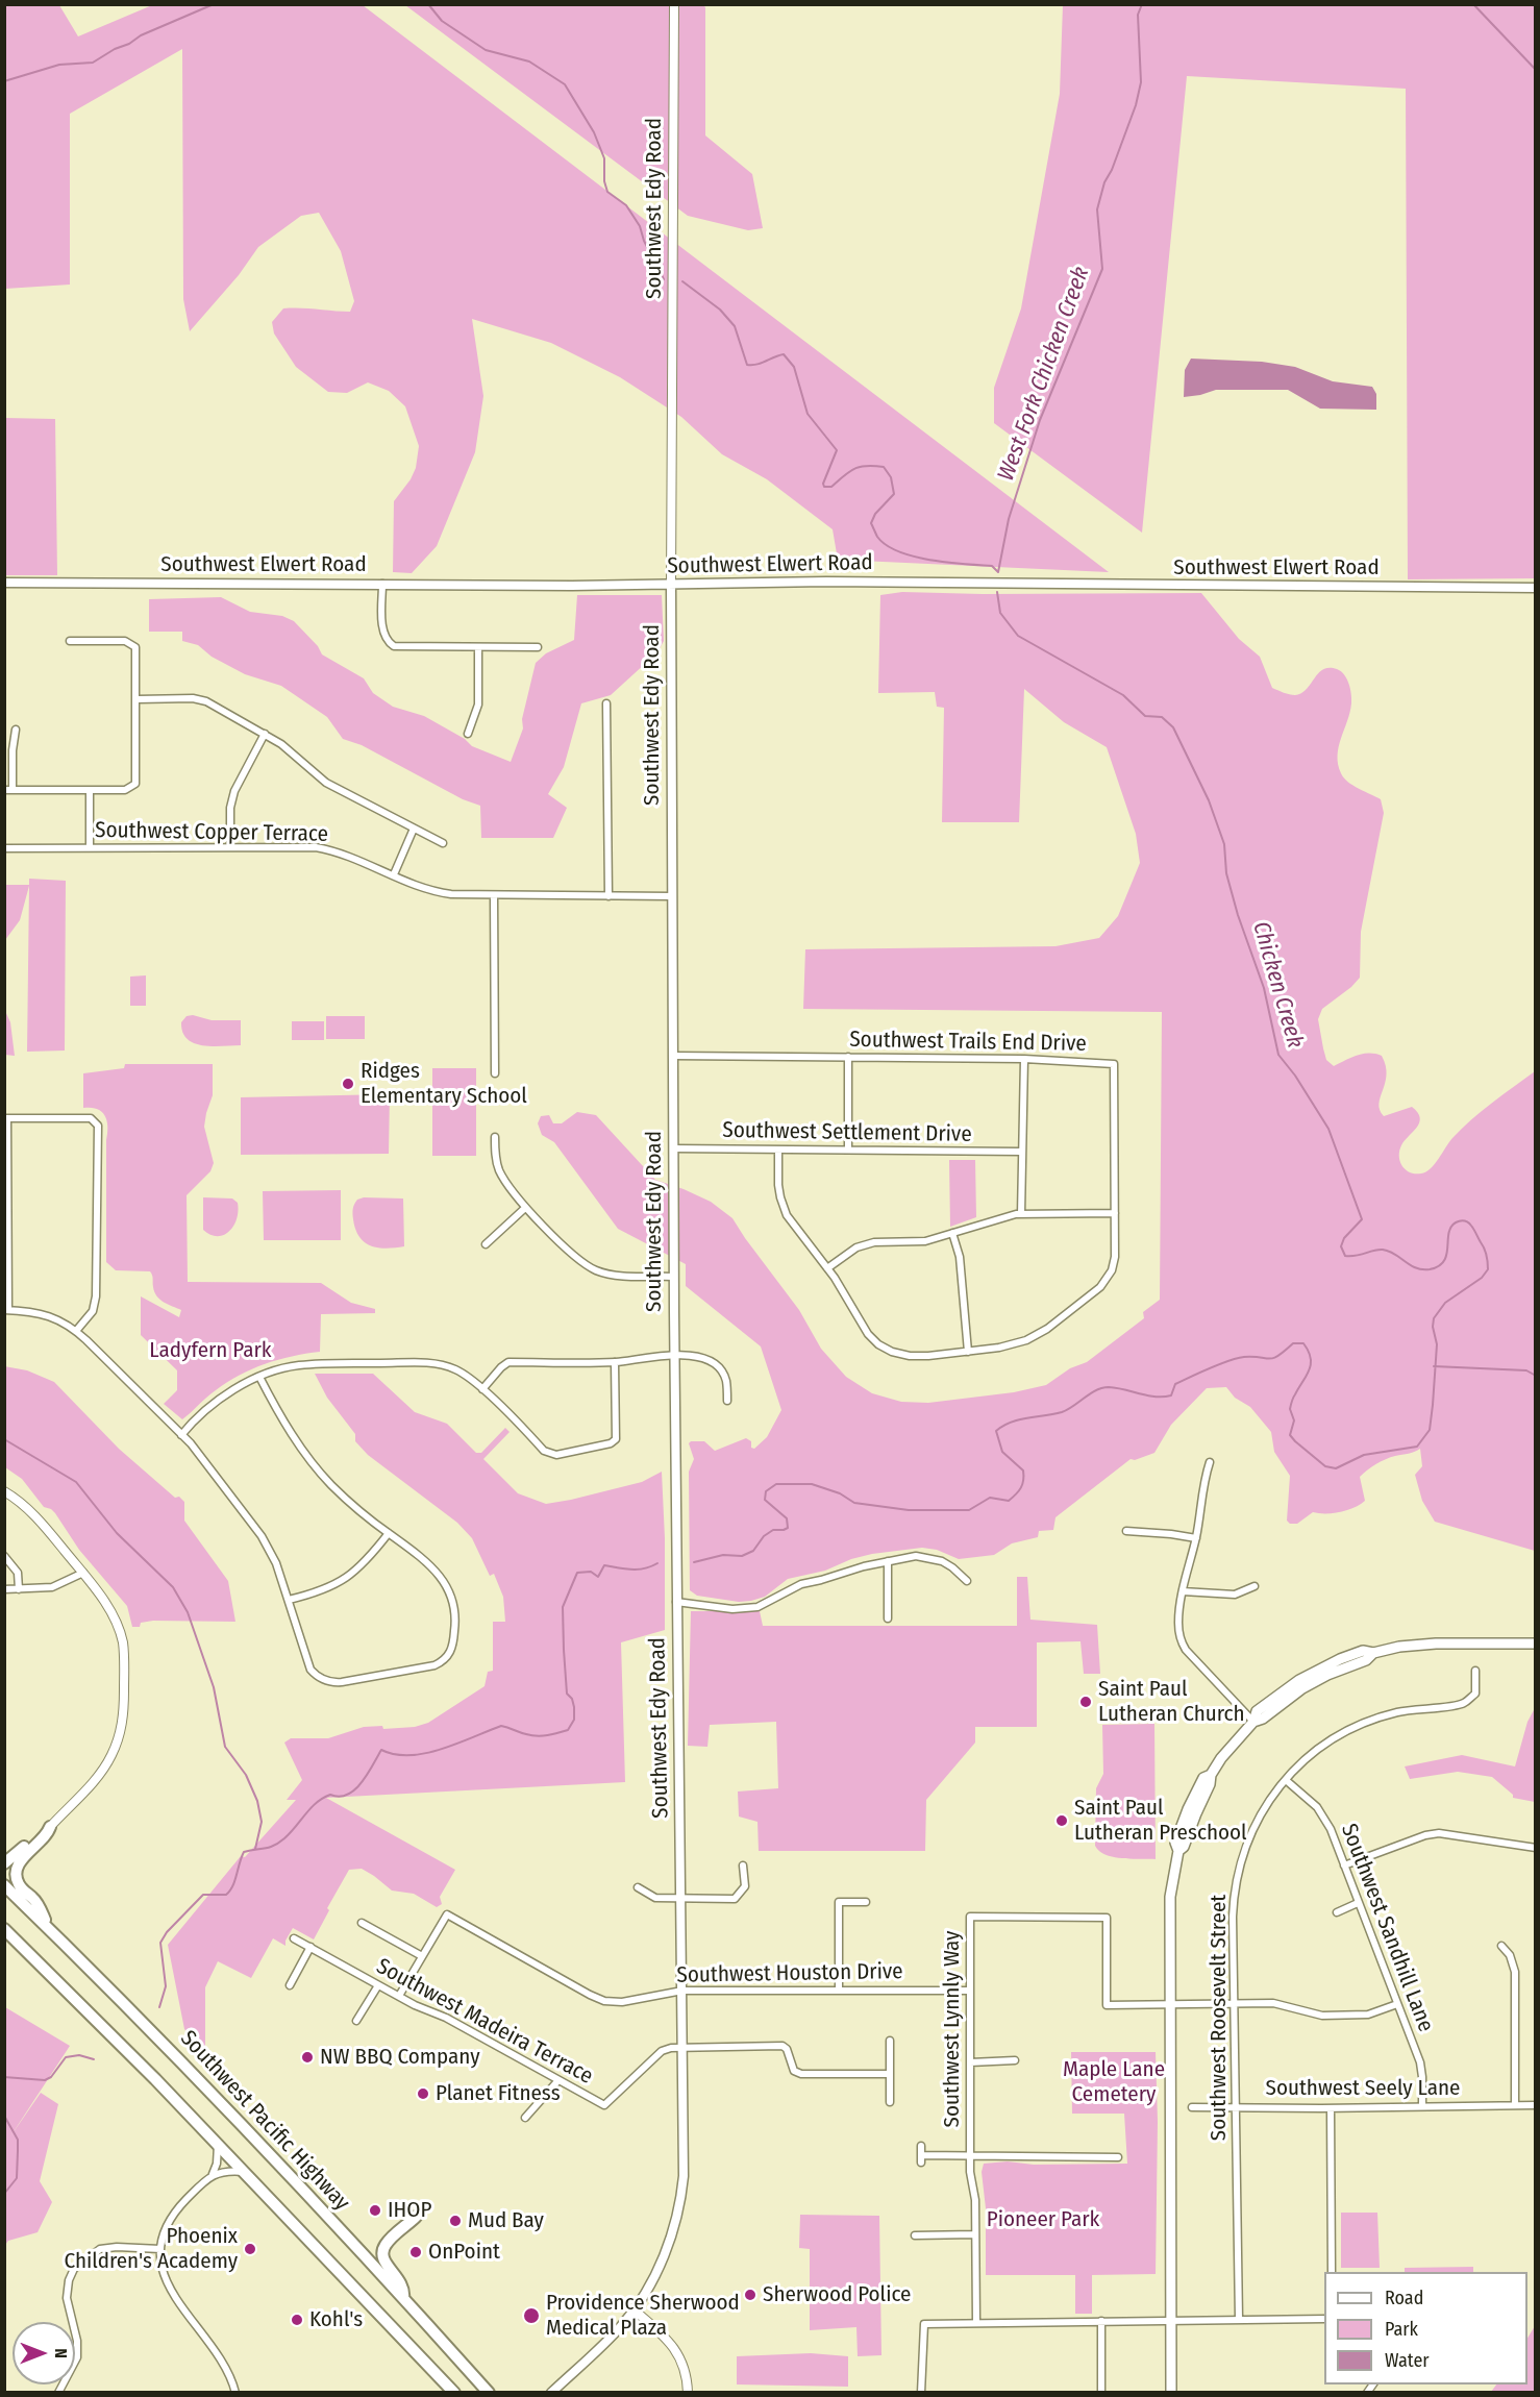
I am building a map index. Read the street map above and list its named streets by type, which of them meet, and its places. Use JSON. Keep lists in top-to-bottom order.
{
  "streets": {
    "highway": ["Southwest Pacific Highway"],
    "main road": ["Southwest Edy Road", "Southwest Elwert Road"],
    "street": [
      "Southwest Copper Terrace",
      "Southwest Trails End Drive",
      "Southwest Settlement Drive",
      "Southwest Sandhill Lane",
      "Southwest Houston Drive",
      "Southwest Roosevelt Street",
      "Southwest Madeira Terrace",
      "Southwest Lynnly Way",
      "Southwest Seely Lane"
    ]
  },
  "crossings": [
    ["Southwest Edy Road", "Southwest Elwert Road"],
    ["Southwest Edy Road", "Southwest Copper Terrace"],
    ["Southwest Edy Road", "Southwest Trails End Drive"],
    ["Southwest Edy Road", "Southwest Settlement Drive"],
    ["Southwest Edy Road", "Southwest Houston Drive"],
    ["Southwest Edy Road", "Southwest Madeira Terrace"],
    ["Southwest Sandhill Lane", "Southwest Roosevelt Street"],
    ["Southwest Sandhill Lane", "Southwest Lynnly Way"],
    ["Southwest Sandhill Lane", "Southwest Seely Lane"],
    ["Southwest Houston Drive", "Southwest Lynnly Way"],
    ["Southwest Roosevelt Street", "Southwest Lynnly Way"],
    ["Southwest Roosevelt Street", "Southwest Seely Lane"]
  ],
  "water": ["West Fork Chicken Creek", "Chicken Creek"],
  "parks": ["Ladyfern Park", "Maple Lane Cemetery", "Pioneer Park"],
  "places": [
    "Ridges Elementary School",
    "Saint Paul Lutheran Church",
    "Saint Paul Lutheran Preschool",
    "NW BBQ Company",
    "Planet Fitness",
    "IHOP",
    "Mud Bay",
    "Phoenix Children's Academy",
    "OnPoint",
    "Sherwood Police",
    "Providence Sherwood Medical Plaza",
    "Kohl's"
  ],
  "legend": ["Road", "Park", "Water"],
  "north": "right"
}
